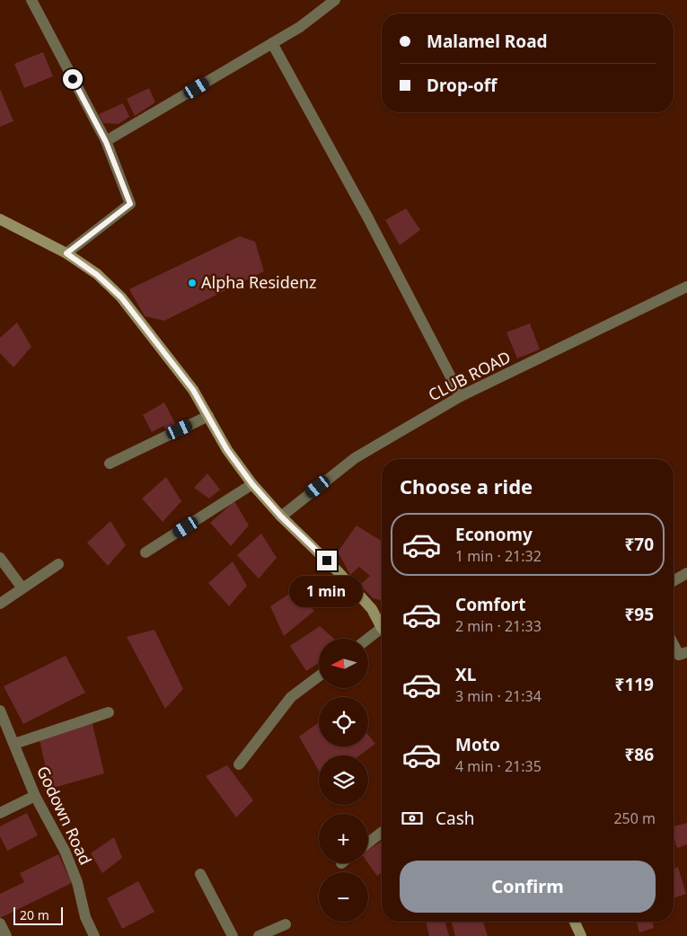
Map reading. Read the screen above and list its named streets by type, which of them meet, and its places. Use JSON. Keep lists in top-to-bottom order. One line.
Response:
{"streets":{"street":["CLUB ROAD","Godown Road"]},"places":["Alpha Residenz"],"scale_bar":"20 m","north":"left","page":{"banner":["Malamel Road","Drop-off"],"heading":"Choose a ride","list":[{"name":"Economy","note":"1 min · 21:32","value":"₹70"},{"name":"Comfort","note":"2 min · 21:33","value":"₹95"},{"name":"XL","note":"3 min · 21:34","value":"₹119"},{"name":"Moto","note":"4 min · 21:35","value":"₹86"}],"bubble":"1 min","map_buttons":["+","−"],"pay":["Cash","250 m"],"buttons":"Confirm","scale":"20 m"}}
